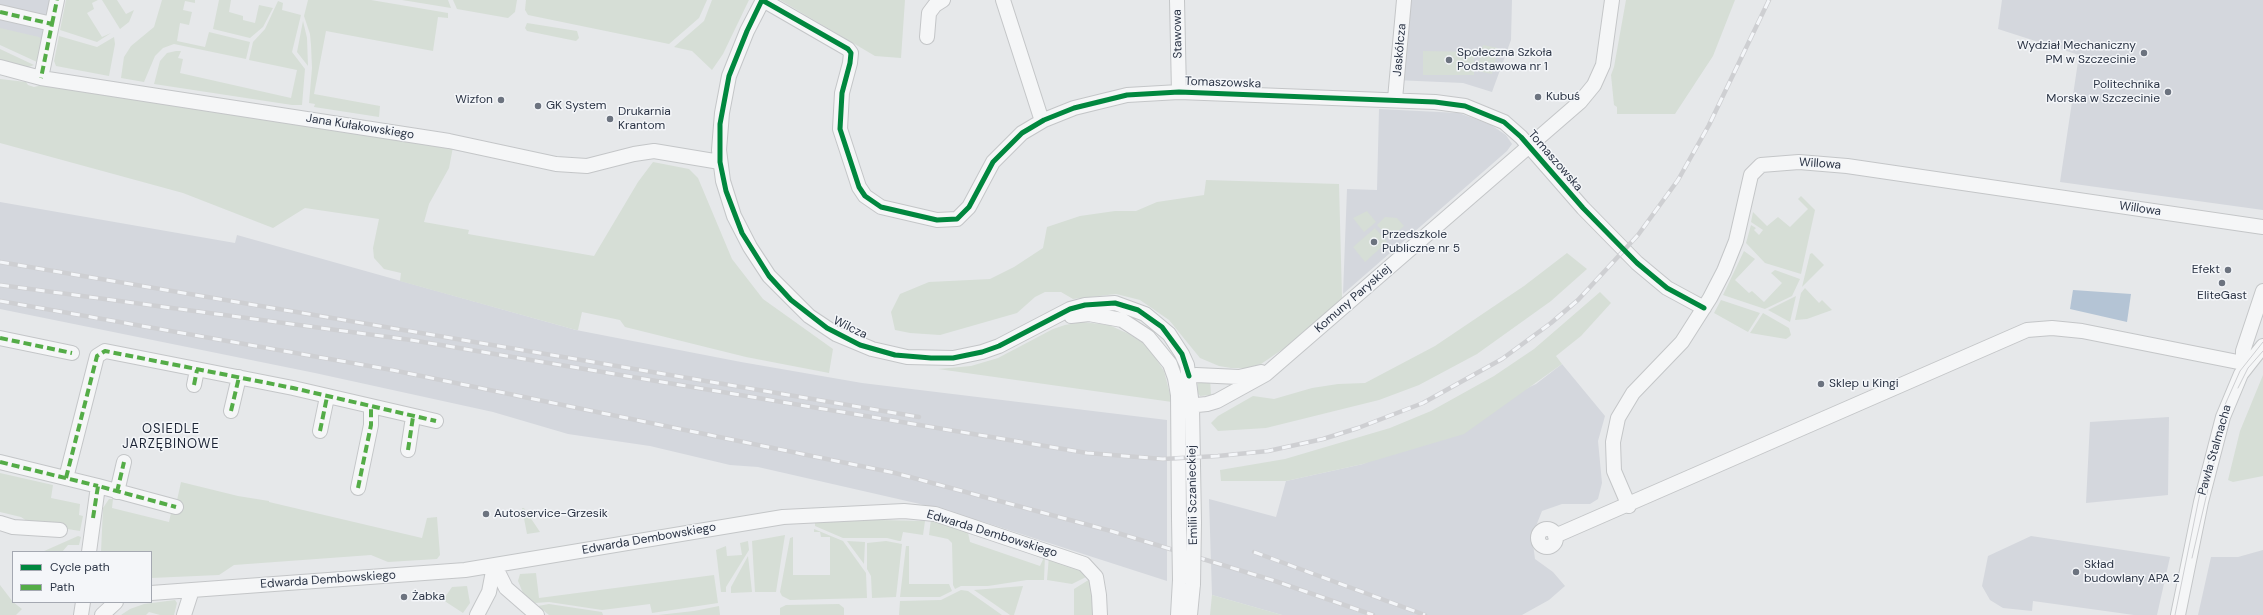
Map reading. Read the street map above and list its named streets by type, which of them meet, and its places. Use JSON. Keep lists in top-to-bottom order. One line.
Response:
{"streets":{"street":["Stawowa","Jaskółcza","Tomaszowska","Jana Kułakowskiego","Willowa","Komuny Paryskiej","Wilcza","Pawła Stalmacha","Emilii Sczanieckiej","Edwarda Dembowskiego"]},"crossings":[["Stawowa","Tomaszowska"],["Jaskółcza","Tomaszowska"],["Tomaszowska","Willowa"],["Tomaszowska","Komuny Paryskiej"],["Tomaszowska","Wilcza"],["Jana Kułakowskiego","Wilcza"],["Komuny Paryskiej","Wilcza"],["Komuny Paryskiej","Emilii Sczanieckiej"],["Wilcza","Emilii Sczanieckiej"]],"districts":["OSIEDLE JARZĘBINOWE"],"places":["Wydział Mechaniczny PM w Szczecinie","Społeczna Szkoła Podstawowa nr 1","Politechnika Morska w Szczecinie","Kubuś","Wizfon","GK System","Drukarnia Krantom","Przedszkole Publiczne nr 5","Efekt","EliteGast","Sklep u Kingi","Autoservice-Grzesik","Skład budowlany APA 2","Żabka"],"legend":["Cycle path","Path"]}
